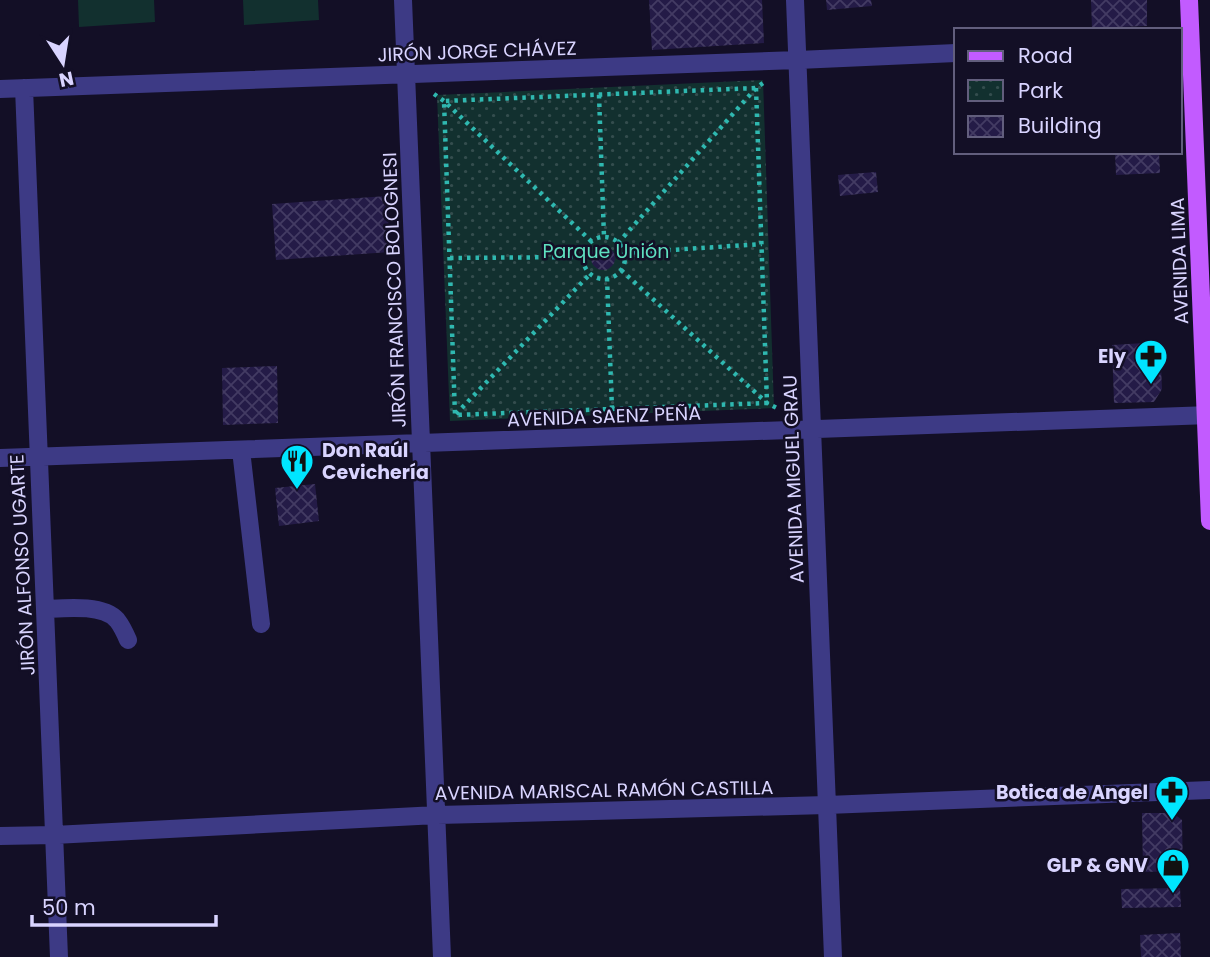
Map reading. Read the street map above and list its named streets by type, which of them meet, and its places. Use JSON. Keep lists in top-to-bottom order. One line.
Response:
{"streets":{"main road":["AVENIDA LIMA"],"street":["JIRÓN JORGE CHÁVEZ","JIRÓN FRANCISCO BOLOGNESI","AVENIDA SAENZ PEÑA","AVENIDA MIGUEL GRAU","JIRÓN ALFONSO UGARTE","AVENIDA MARISCAL RAMÓN CASTILLA"]},"crossings":[["JIRÓN JORGE CHÁVEZ","JIRÓN FRANCISCO BOLOGNESI"],["JIRÓN JORGE CHÁVEZ","AVENIDA MIGUEL GRAU"],["JIRÓN JORGE CHÁVEZ","JIRÓN ALFONSO UGARTE"],["AVENIDA LIMA","AVENIDA SAENZ PEÑA"],["JIRÓN FRANCISCO BOLOGNESI","AVENIDA SAENZ PEÑA"],["JIRÓN FRANCISCO BOLOGNESI","AVENIDA MARISCAL RAMÓN CASTILLA"],["AVENIDA SAENZ PEÑA","AVENIDA MIGUEL GRAU"],["AVENIDA SAENZ PEÑA","JIRÓN ALFONSO UGARTE"],["AVENIDA MIGUEL GRAU","AVENIDA MARISCAL RAMÓN CASTILLA"],["JIRÓN ALFONSO UGARTE","AVENIDA MARISCAL RAMÓN CASTILLA"]],"parks":["Parque Unión"],"places":{"pharmacy":["Ely","Botica de Angel"],"restaurant":["Don Raúl Cevichería"],"shop":["GLP & GNV"]},"legend":["Road","Park","Building"],"scale_bar":"50 m","north":"bottom"}
